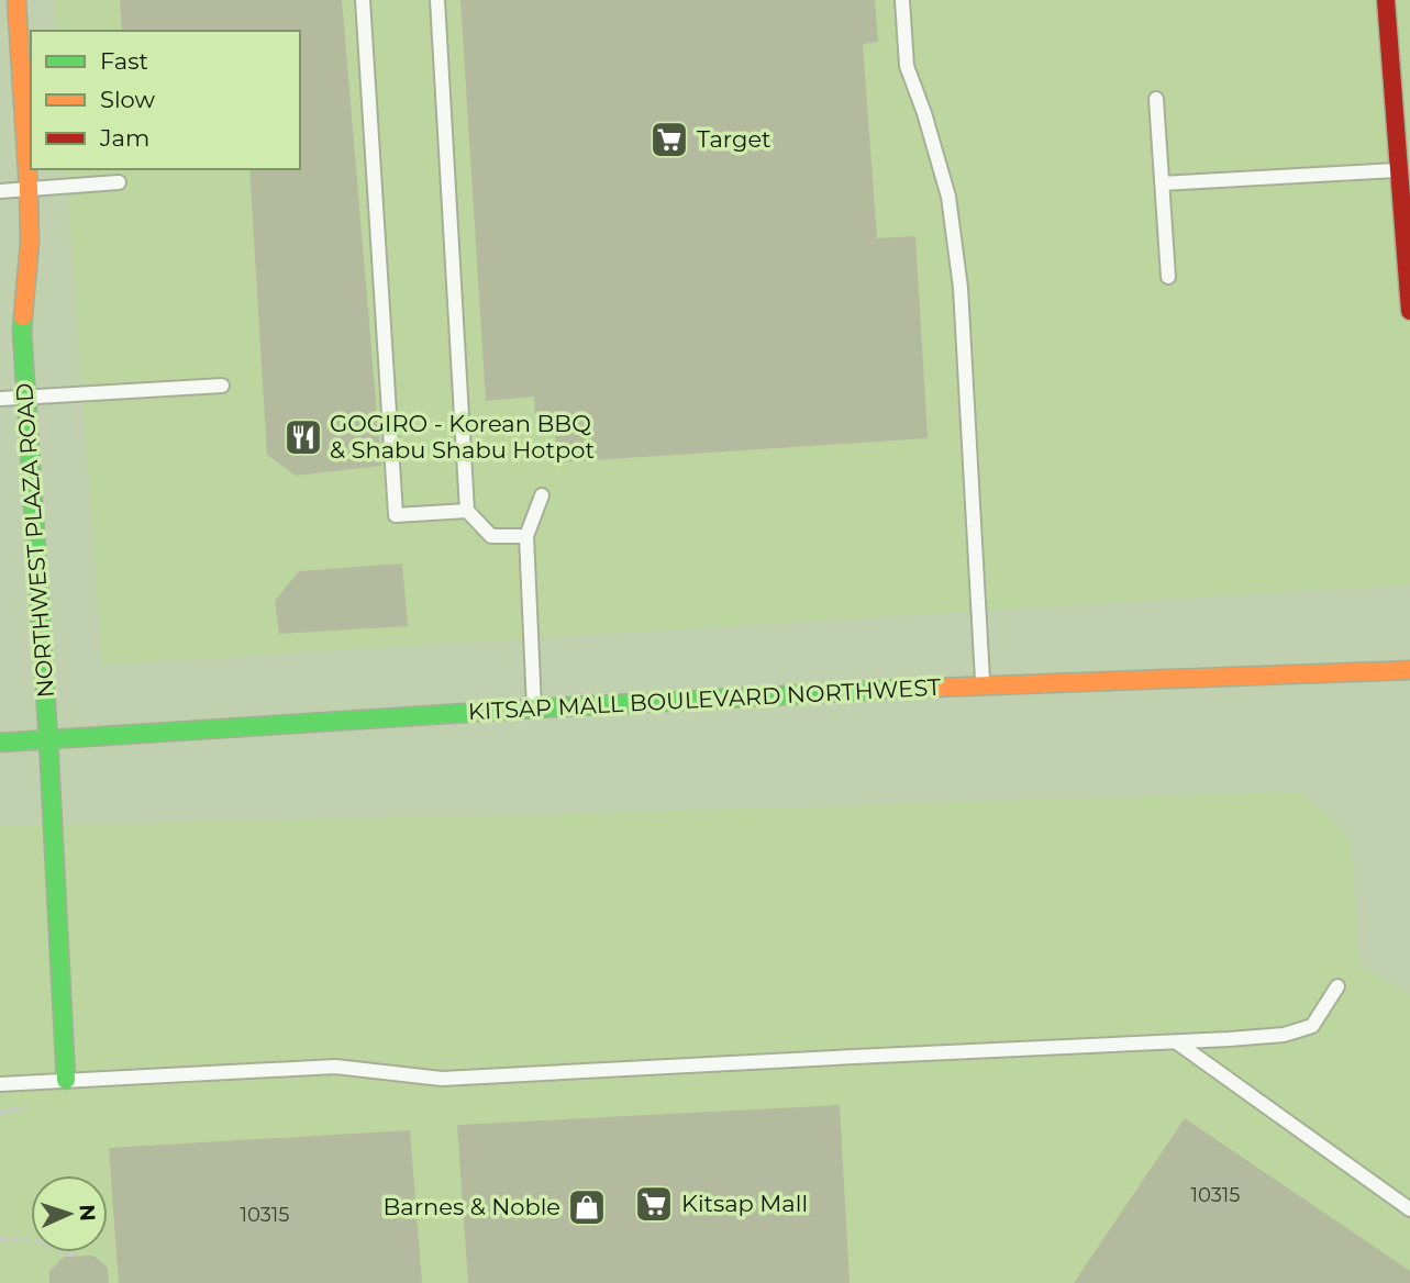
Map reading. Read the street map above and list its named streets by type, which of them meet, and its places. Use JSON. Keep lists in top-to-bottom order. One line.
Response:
{"streets":{"main road":["NORTHWEST PLAZA ROAD","KITSAP MALL BOULEVARD NORTHWEST"]},"crossings":[["NORTHWEST PLAZA ROAD","KITSAP MALL BOULEVARD NORTHWEST"]],"places":{"supermarket":["Target","Kitsap Mall"],"restaurant":["GOGIRO - Korean BBQ & Shabu Shabu Hotpot"],"shop":["Barnes & Noble"]},"house_numbers":["10315","10315"],"legend":["Fast","Slow","Jam"],"north":"right"}
